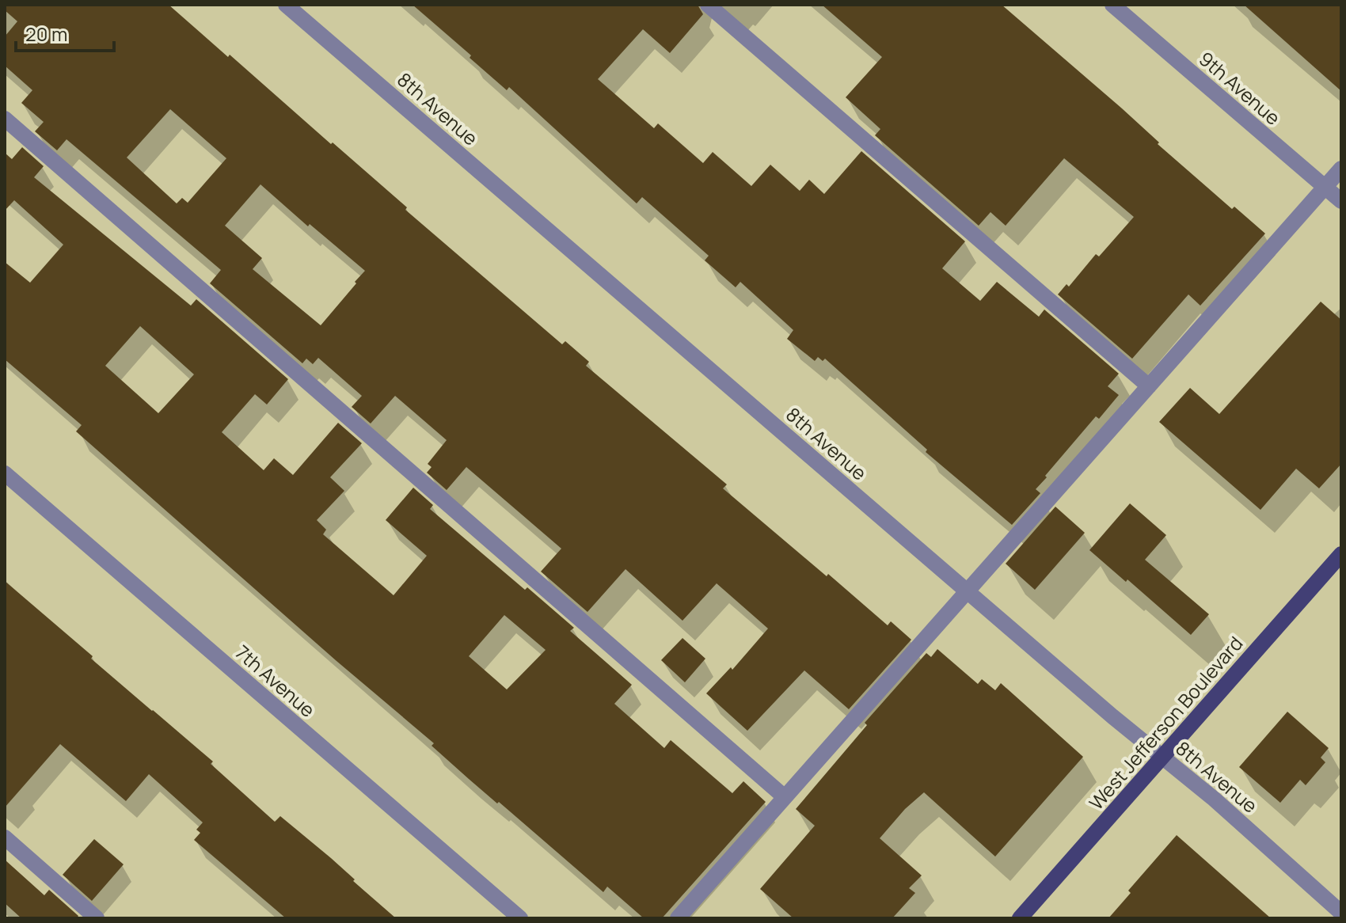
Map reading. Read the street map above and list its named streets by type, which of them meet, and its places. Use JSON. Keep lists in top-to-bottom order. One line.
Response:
{"streets":{"main road":["West Jefferson Boulevard"],"street":["9th Avenue","8th Avenue","7th Avenue"]},"crossings":[["8th Avenue","West Jefferson Boulevard"]],"scale_bar":"20 m"}
